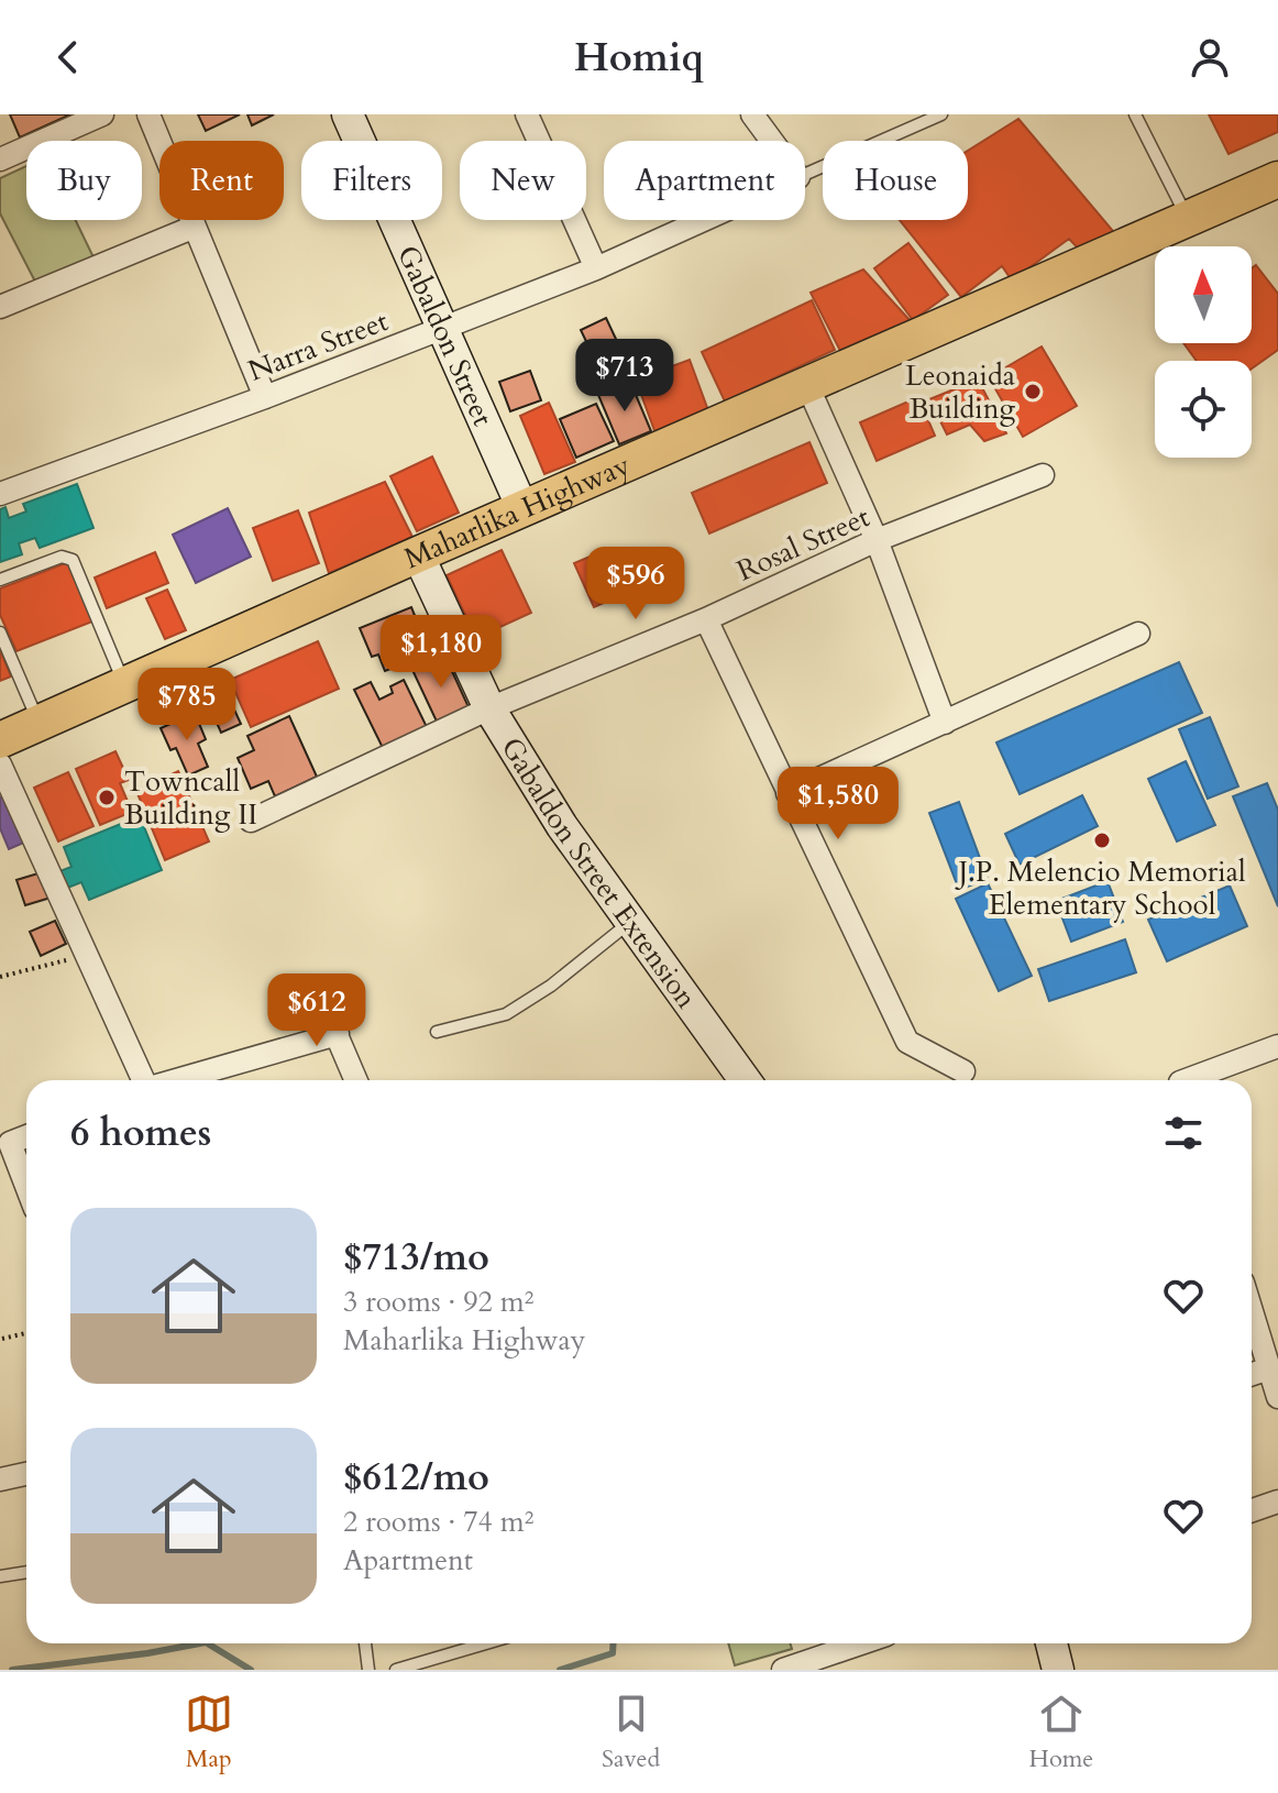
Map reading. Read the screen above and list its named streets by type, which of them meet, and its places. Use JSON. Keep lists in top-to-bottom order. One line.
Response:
{"streets":{"main road":["Maharlika Highway"],"street":["Gabaldon Street","Narra Street","Rosal Street","Gabaldon Street Extension"]},"crossings":[["Gabaldon Street","Narra Street"],["Gabaldon Street","Maharlika Highway"],["Maharlika Highway","Gabaldon Street Extension"],["Rosal Street","Gabaldon Street Extension"]],"places":["Leonaida Building","Towncall Building II","J.P. Melencio Memorial Elementary School"],"north":"top","page":{"header":"Homiq","chip":["Buy","Rent","Filters","New","Apartment","House"],"price":["$713","$596","$1,180","$785","$1,580","$612"],"heading":"6 homes","list":[{"name":"$713/mo","note":"3 rooms · 92 m² · Maharlika Highway"},{"name":"$612/mo","note":"2 rooms · 74 m² · Apartment"}],"tabs":["Map","Saved","Home"]}}
